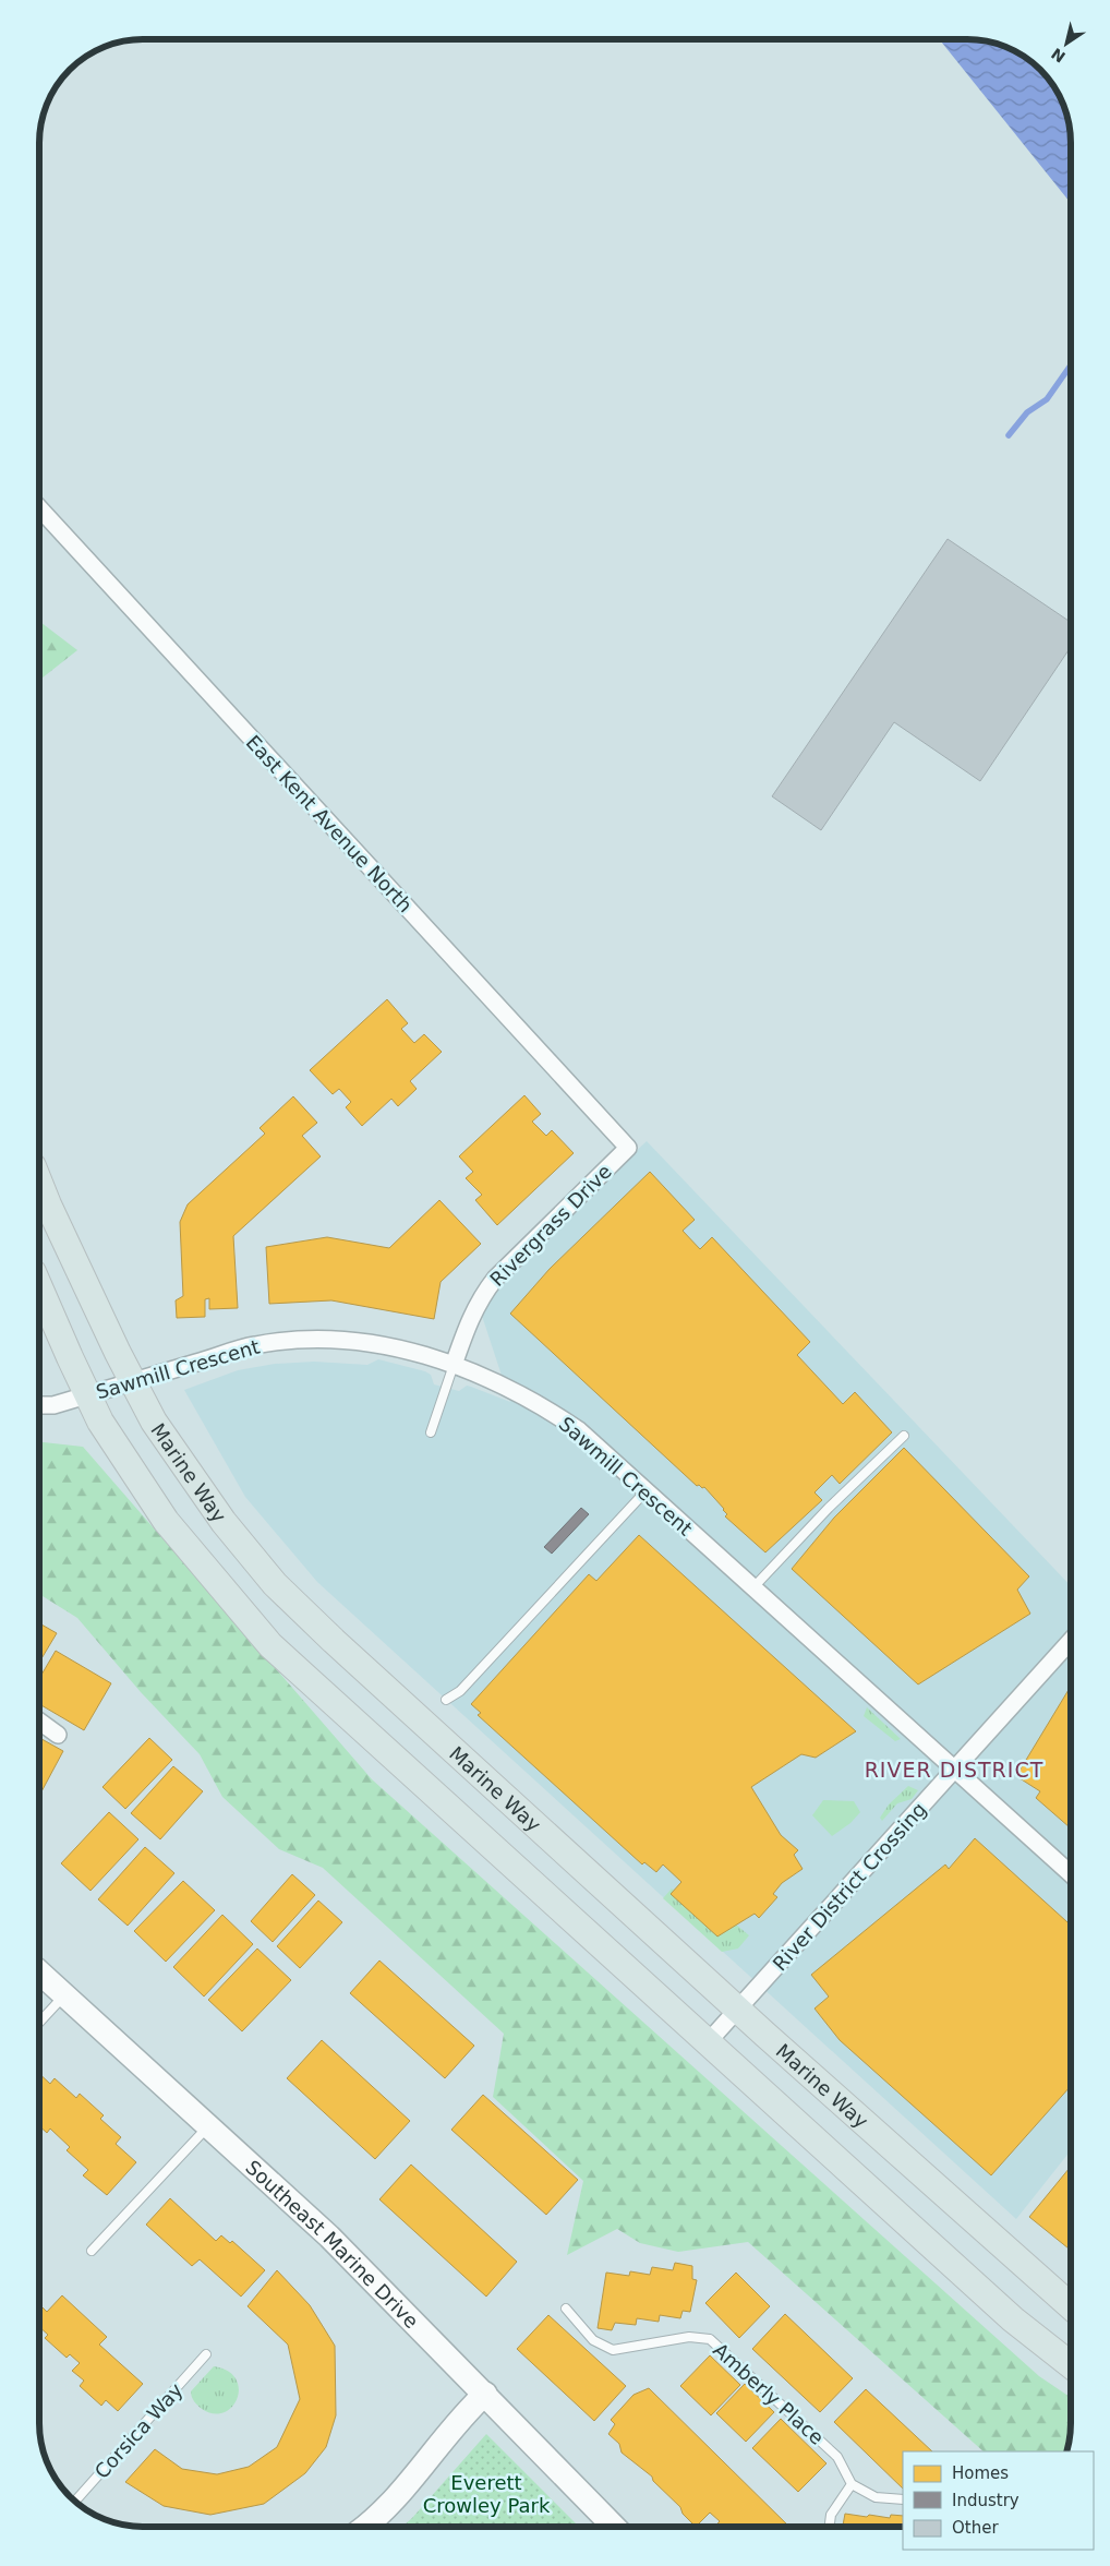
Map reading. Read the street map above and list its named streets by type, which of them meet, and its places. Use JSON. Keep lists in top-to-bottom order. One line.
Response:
{"streets":{"main road":["Marine Way"],"street":["East Kent Avenue North","Rivergrass Drive","Sawmill Crescent","River District Crossing","Southeast Marine Drive"],"lane":["Amberly Place","Corsica Way"]},"crossings":[["East Kent Avenue North","Rivergrass Drive"],["Rivergrass Drive","Sawmill Crescent"],["Sawmill Crescent","Marine Way"],["Sawmill Crescent","River District Crossing"],["Marine Way","River District Crossing"]],"districts":["RIVER DISTRICT"],"parks":["Everett Crowley Park"],"legend":["Homes","Industry","Other"],"north":"bottom left"}
